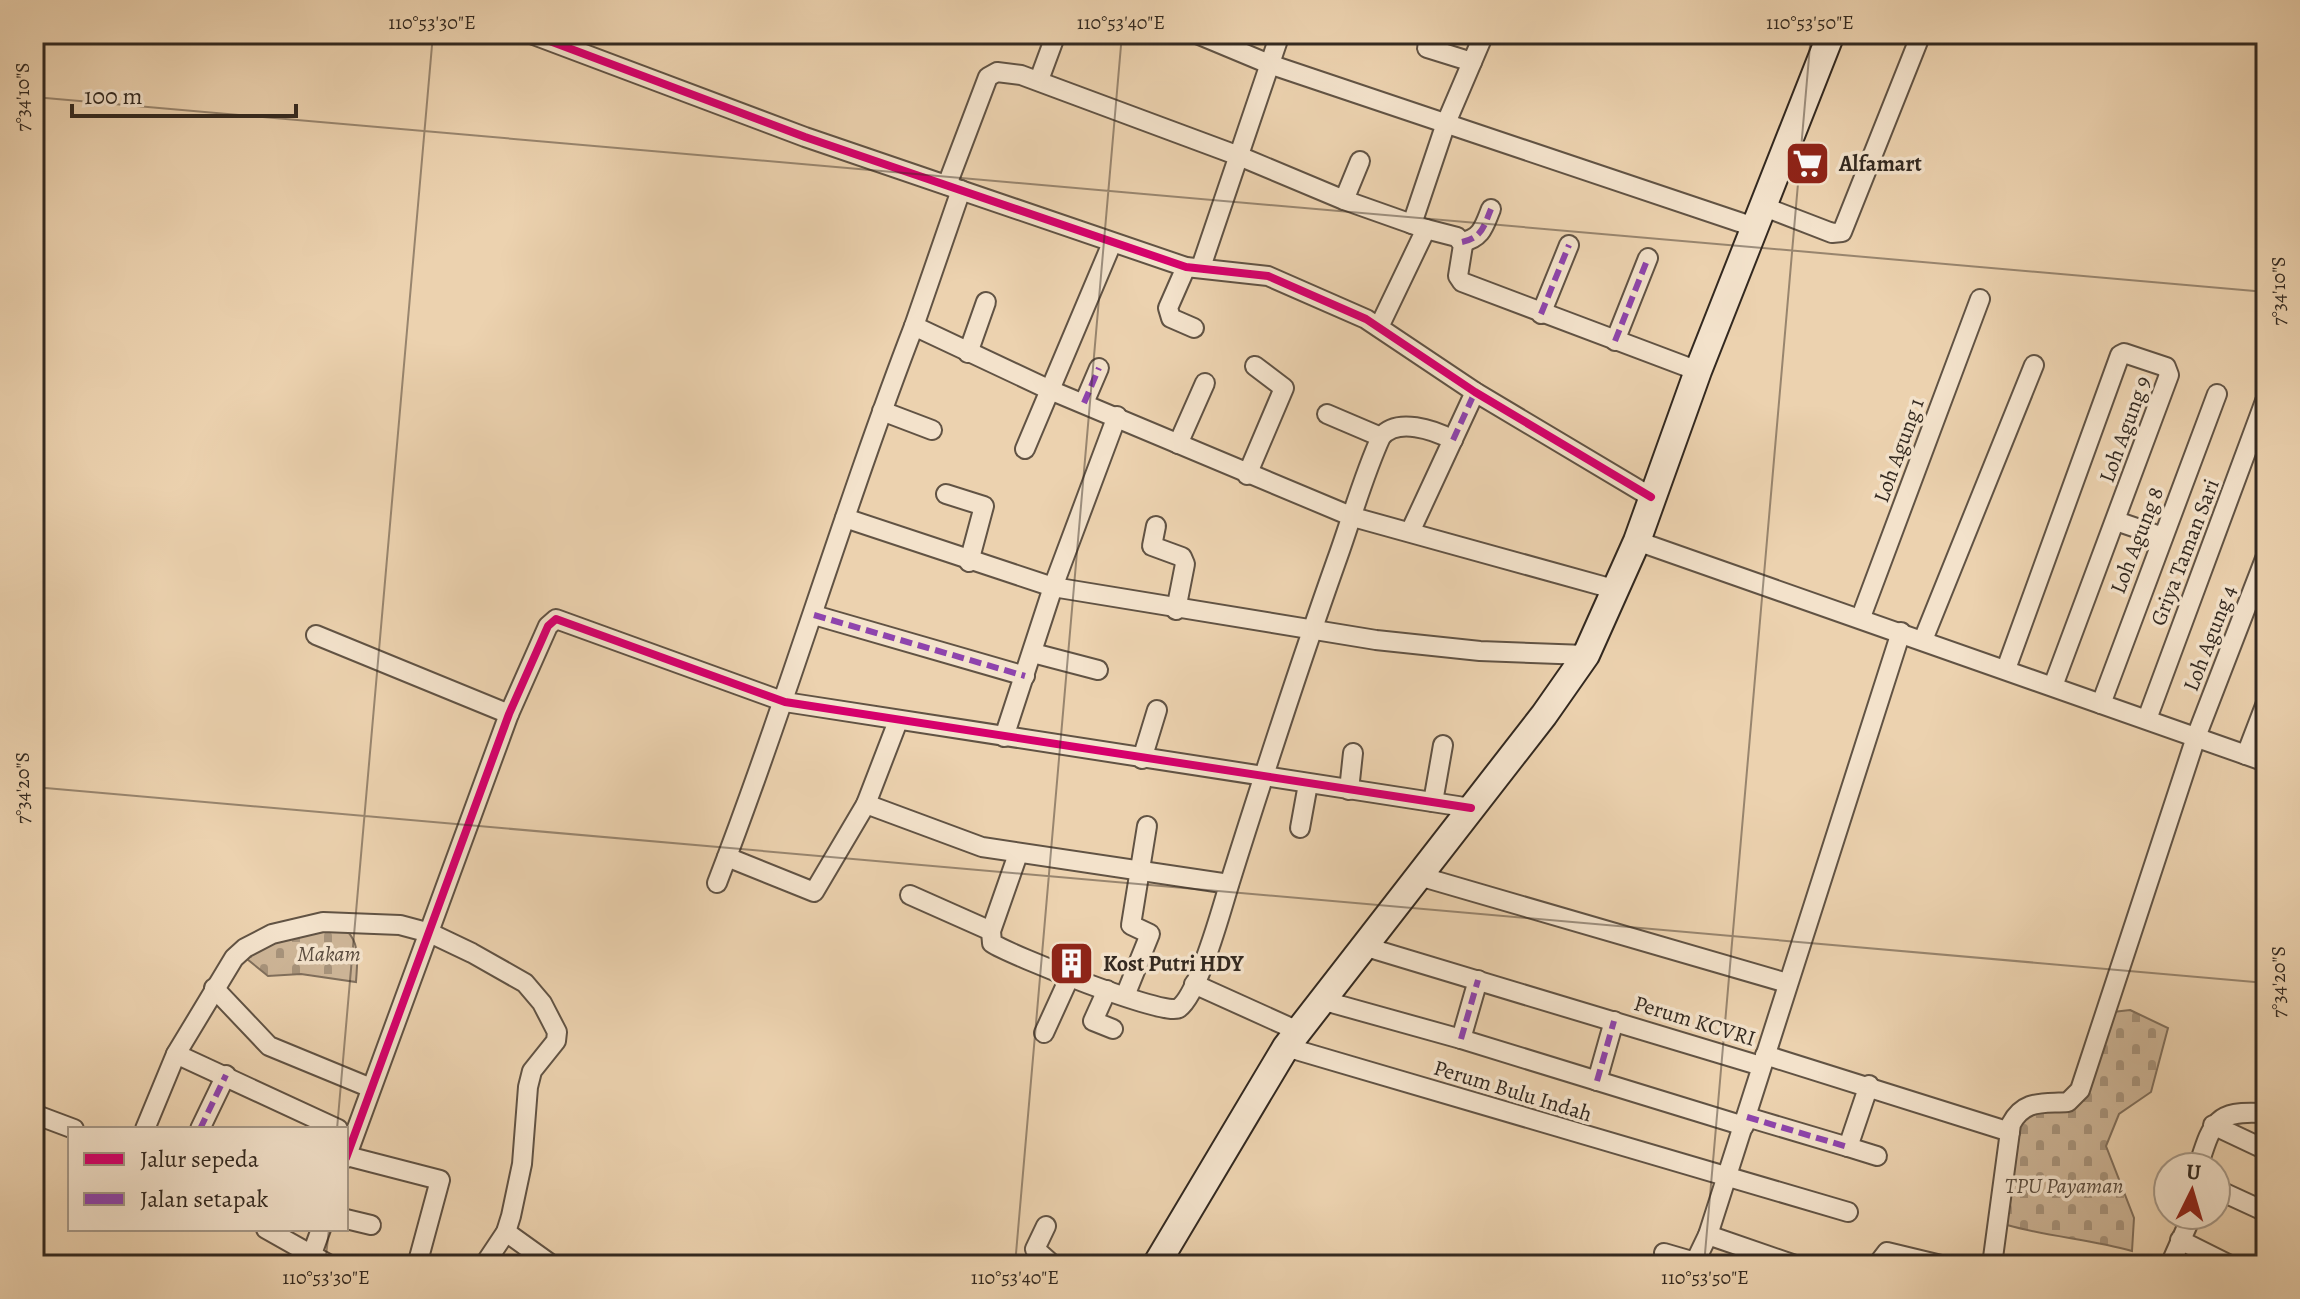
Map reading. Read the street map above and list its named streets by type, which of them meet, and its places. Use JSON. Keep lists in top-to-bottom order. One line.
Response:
{"streets":{"street":["Loh Agung 9","Loh Agung 1","Loh Agung 8","Griya Taman Sari","Loh Agung 4","Perum KCVRI","Perum Bulu Indah"]},"crossings":[["Loh Agung 4","Perum KCVRI"]],"parks":["Makam","TPU Payaman"],"places":{"supermarket":["Alfamart"],"building":["Kost Putri HDY"]},"legend":["Jalur sepeda","Jalan setapak"],"scale_bar":"100 m","north":"top","coordinates":["110°53'30\"E","110°53'40\"E","110°53'50\"E","7°34'10\"S","7°34'20\"S"]}
